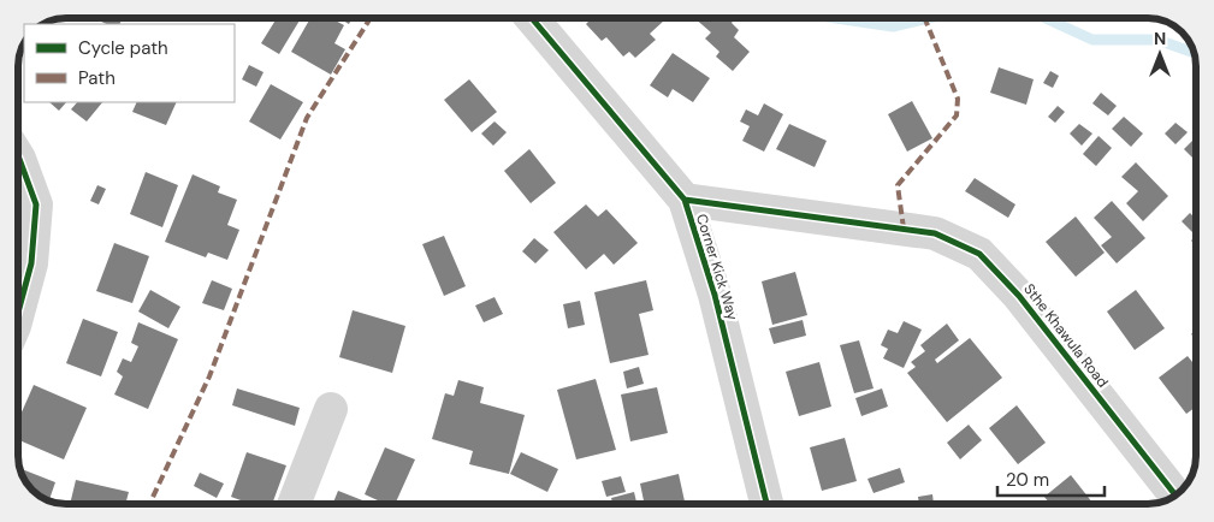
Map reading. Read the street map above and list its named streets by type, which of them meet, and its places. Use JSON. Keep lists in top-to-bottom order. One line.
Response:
{"streets":{"street":["Corner Kick Way","Sthe Khawula Road"]},"crossings":[["Corner Kick Way","Sthe Khawula Road"]],"legend":["Cycle path","Path"],"scale_bar":"20 m","north":"top"}
